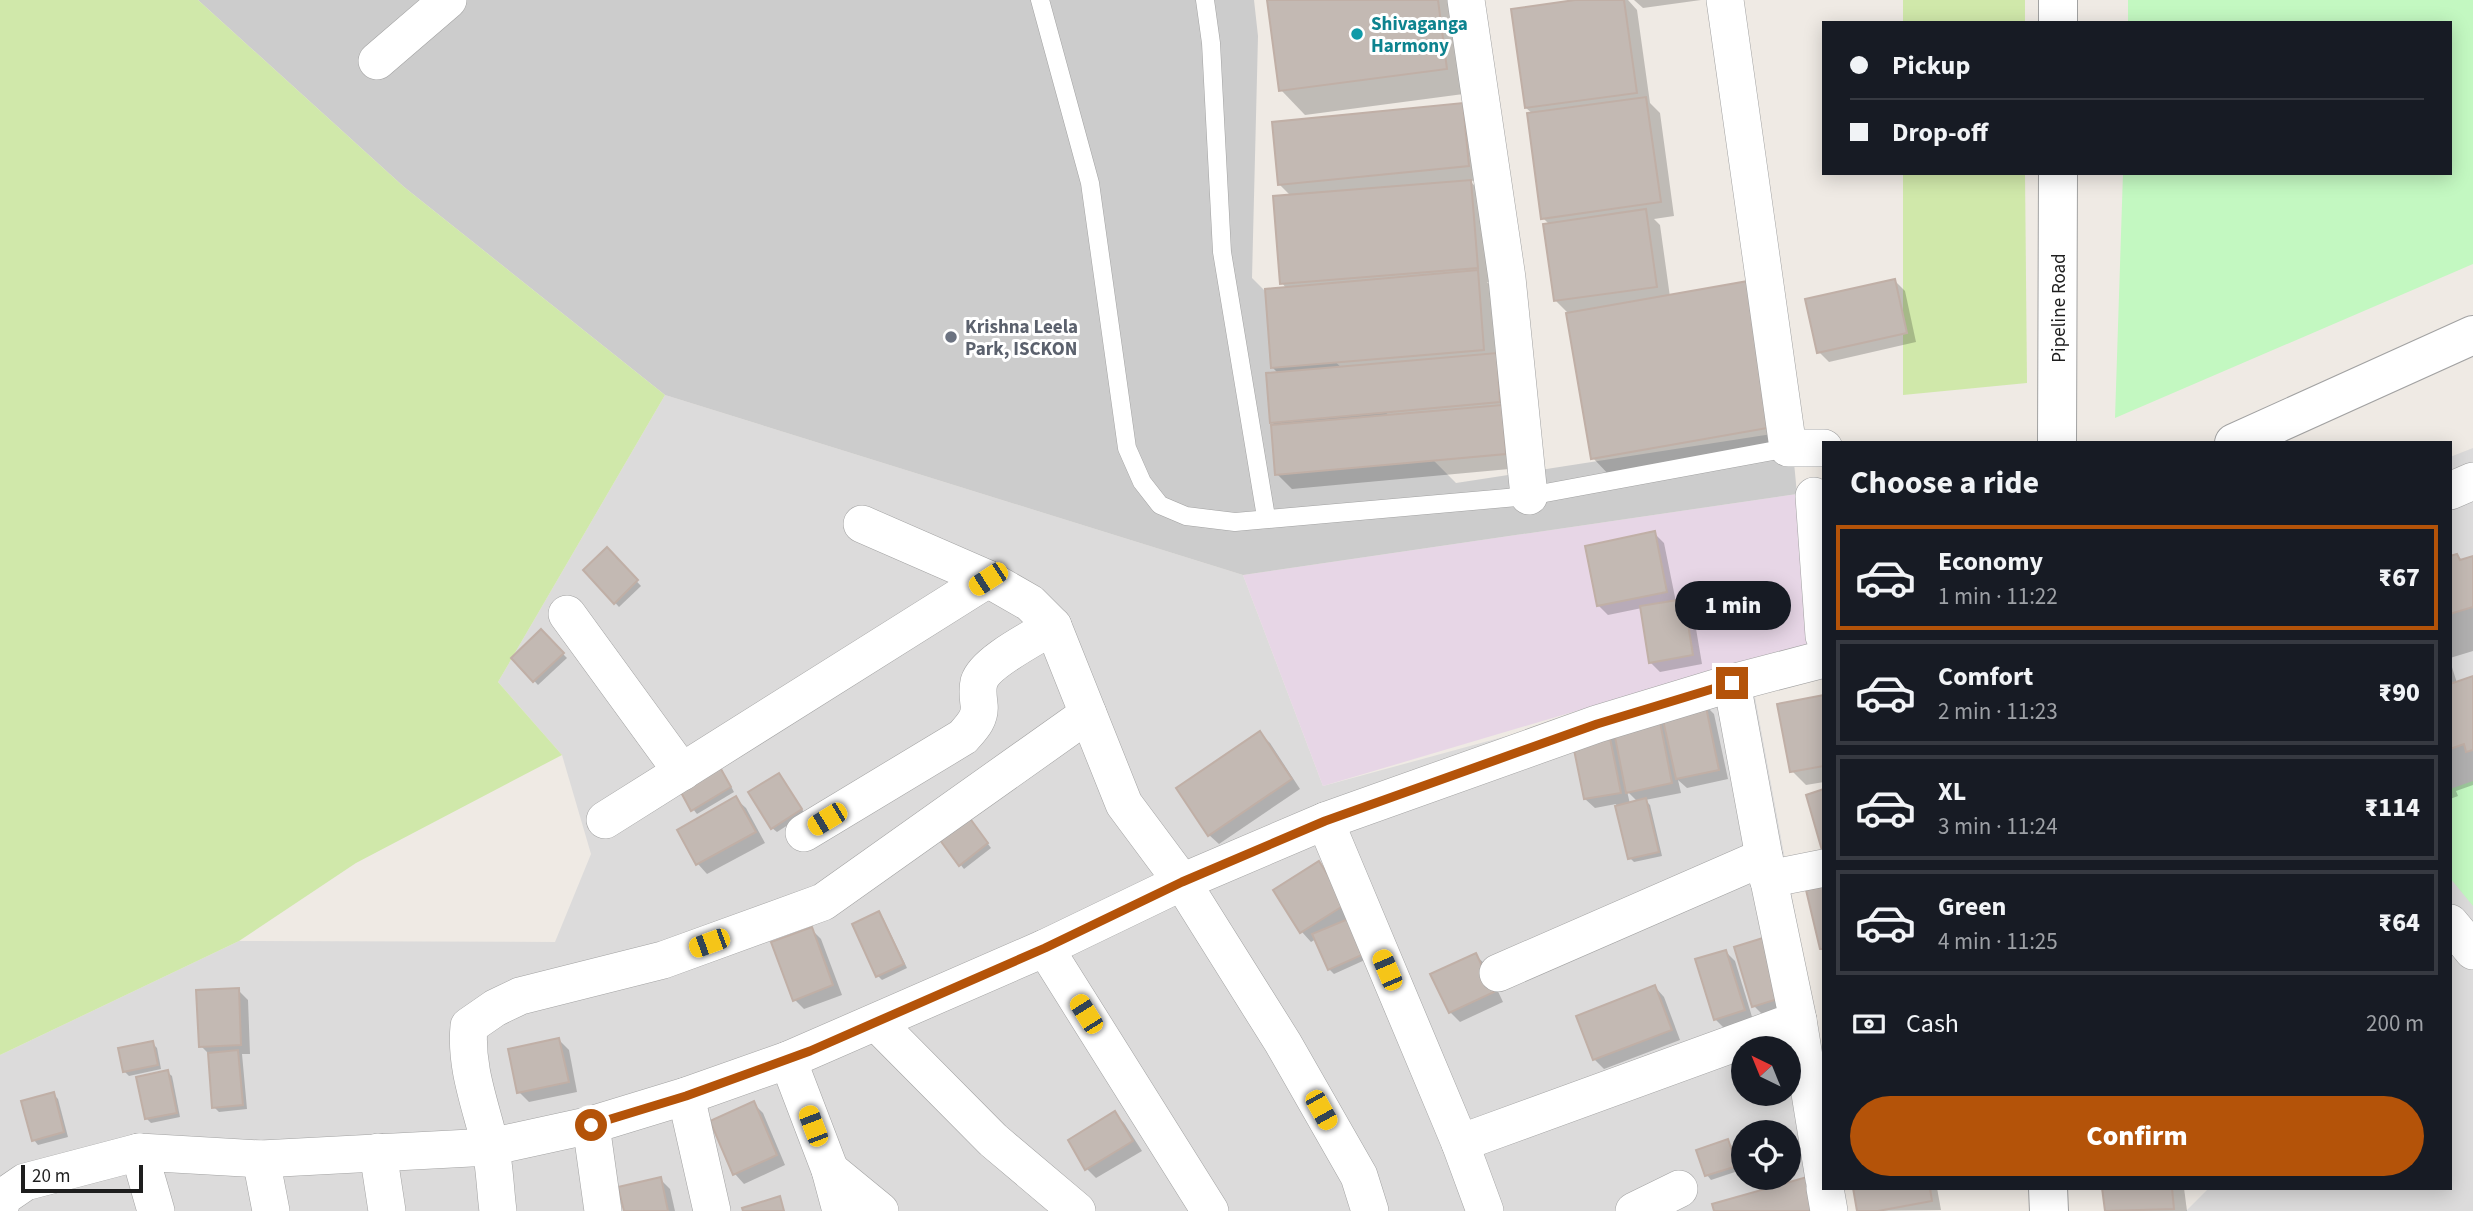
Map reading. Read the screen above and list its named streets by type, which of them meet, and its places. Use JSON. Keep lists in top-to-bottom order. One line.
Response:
{"streets":{"street":["Pipeline Road"]},"places":["Shivaganga Harmony","Krishna Leela Park, ISCKON"],"scale_bar":"20 m","north":"top left","page":{"banner":["Pickup","Drop-off"],"heading":"Choose a ride","list":[{"name":"Economy","note":"1 min · 11:22","value":"₹67"},{"name":"Comfort","note":"2 min · 11:23","value":"₹90"},{"name":"XL","note":"3 min · 11:24","value":"₹114"},{"name":"Green","note":"4 min · 11:25","value":"₹64"}],"bubble":"1 min","pay":["Cash","200 m"],"buttons":"Confirm","scale":"20 m"}}
